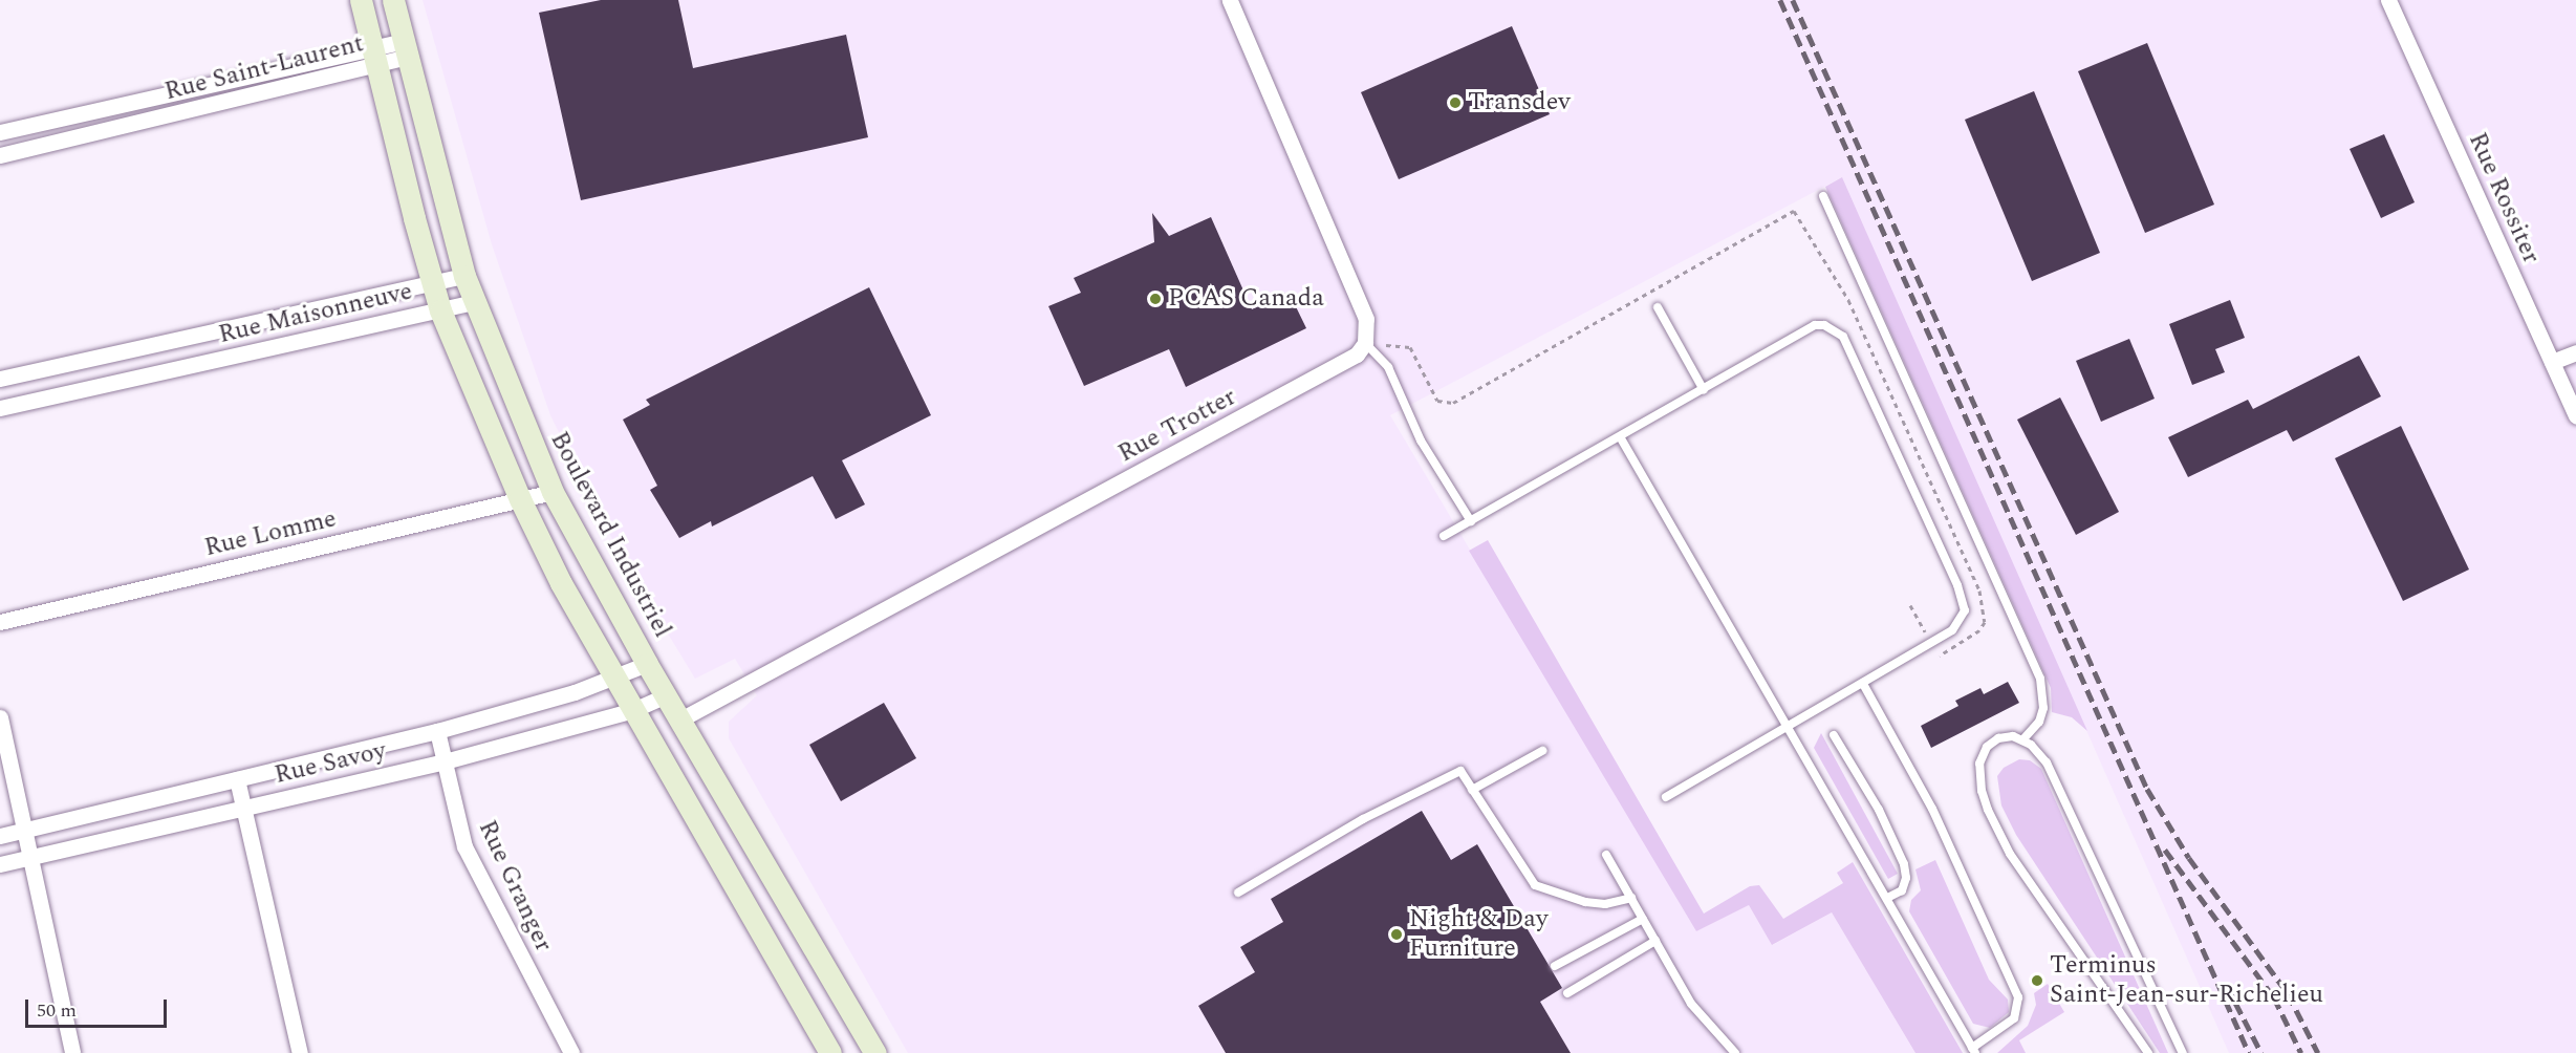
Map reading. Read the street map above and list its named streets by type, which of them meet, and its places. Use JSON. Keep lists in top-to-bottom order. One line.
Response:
{"streets":{"street":["Rue Saint-Laurent","Rue Rossiter","Rue Maisonneuve","Rue Trotter","Rue Lomme","Boulevard Industriel","Rue Savoy","Rue Granger"]},"crossings":[["Rue Saint-Laurent","Boulevard Industriel"],["Rue Maisonneuve","Boulevard Industriel"],["Rue Trotter","Boulevard Industriel"],["Rue Lomme","Boulevard Industriel"],["Boulevard Industriel","Rue Savoy"],["Rue Savoy","Rue Granger"]],"places":["Transdev","PCAS Canada","Night & Day Furniture","Terminus Saint-Jean-sur-Richelieu"],"scale_bar":"50 m"}
